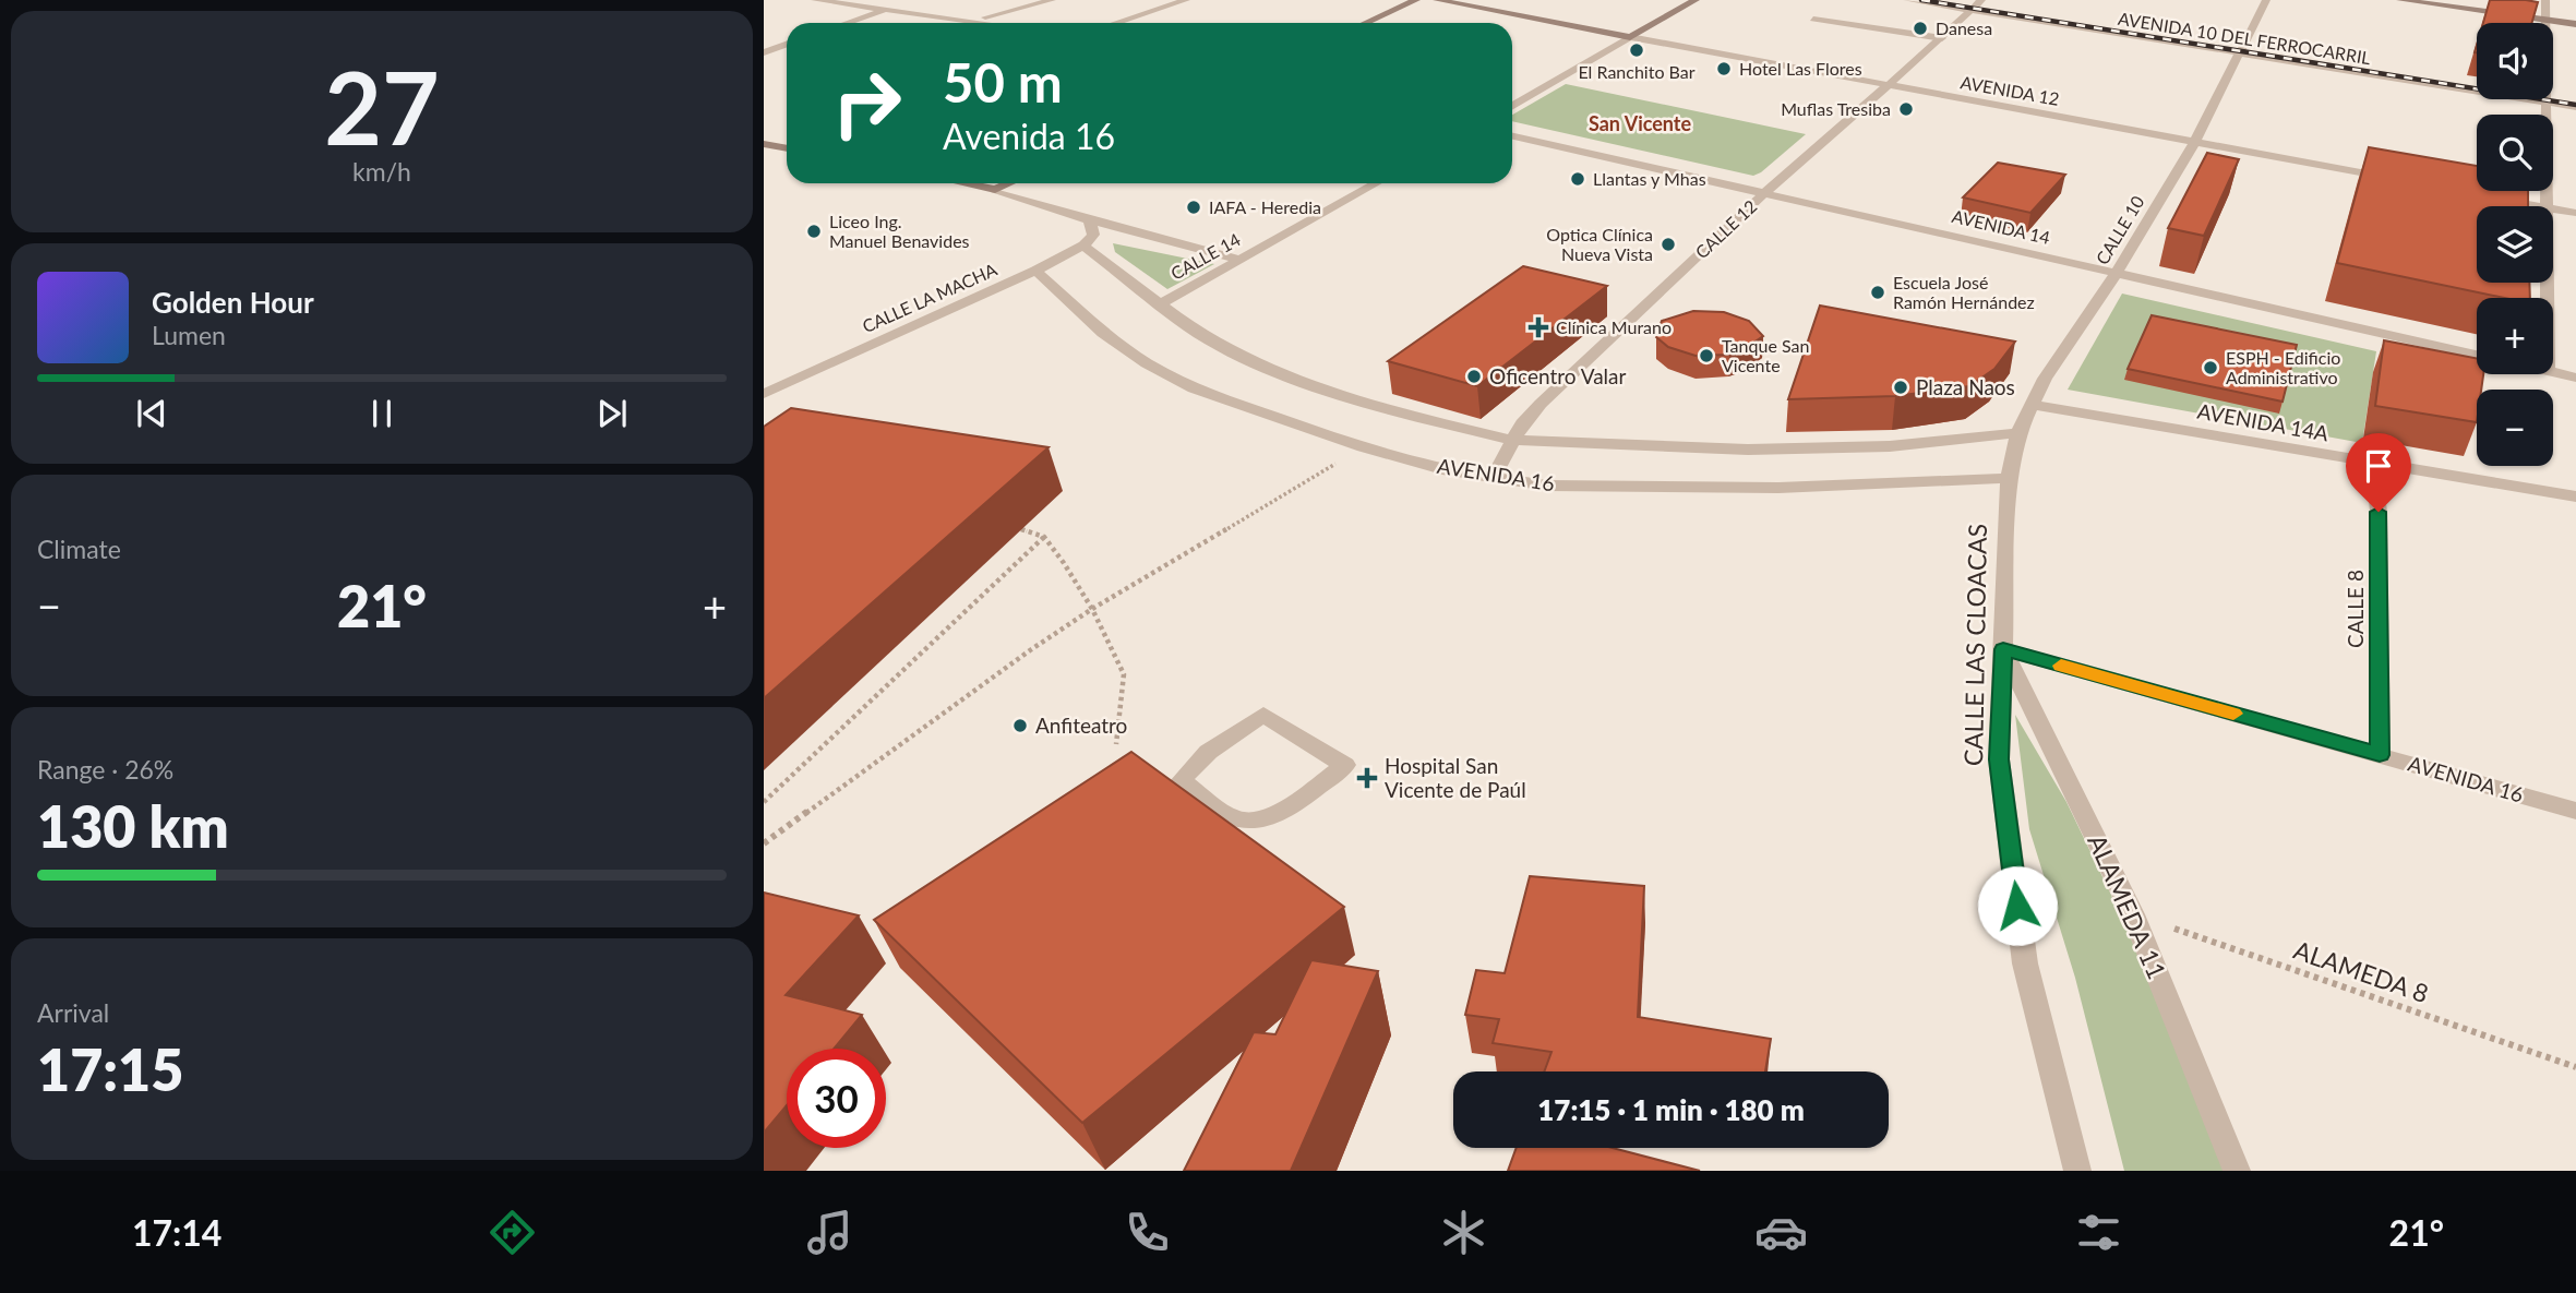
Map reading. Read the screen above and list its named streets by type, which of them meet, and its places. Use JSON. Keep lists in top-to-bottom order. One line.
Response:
{"streets":{"main road":["AVENIDA 12"],"street":["AVENIDA 10 DEL FERROCARRIL","AVENIDA 14","CALLE 12","CALLE 10","CALLE 14","CALLE LA MACHA","AVENIDA 14A","AVENIDA 16","CALLE 8","CALLE LAS CLOACAS","ALAMEDA 11"],"path":["ALAMEDA 8"]},"crossings":[["AVENIDA 10 DEL FERROCARRIL","CALLE 12"],["AVENIDA 10 DEL FERROCARRIL","CALLE 10"],["AVENIDA 12","CALLE 12"],["AVENIDA 12","CALLE 10"],["AVENIDA 14","CALLE 12"],["AVENIDA 14","CALLE 10"],["CALLE 12","AVENIDA 16"],["CALLE 10","AVENIDA 14A"],["CALLE 10","AVENIDA 16"],["CALLE 10","CALLE LAS CLOACAS"],["CALLE 14","AVENIDA 16"],["CALLE LA MACHA","AVENIDA 16"],["AVENIDA 14A","CALLE 8"],["AVENIDA 16","CALLE 8"],["AVENIDA 16","CALLE LAS CLOACAS"],["AVENIDA 16","ALAMEDA 11"],["CALLE LAS CLOACAS","ALAMEDA 11"],["ALAMEDA 11","ALAMEDA 8"]],"districts":["San Vicente"],"places":{"other":["Danesa","El Ranchito Bar","Hotel Las Flores","Muflas Tresiba","Llantas y Mhas","IAFA - Heredia","Liceo Ing. Manuel Benavides","Optica Clínica Nueva Vista","Escuela José Ramón Hernández","Tanque San Vicente","ESPH - Edificio Administrativo","Oficentro Valar","Plaza Naos","Anfiteatro"],"health":["Clínica Murano","Hospital San Vicente de Paúl"]},"page":{"tile":[["27","km/h"],"Climate",["Range · 26%","130 km"],["Arrival","17:15"]],"map_buttons":["+","−"],"turn":["50 m","Avenida 16"],"song":["Golden Hour","Lumen"],"heat":["−","21°","+"],"limit":"30","trip":"17:15 · 1 min · 180 m","tabs":["17:14","21°"]}}
